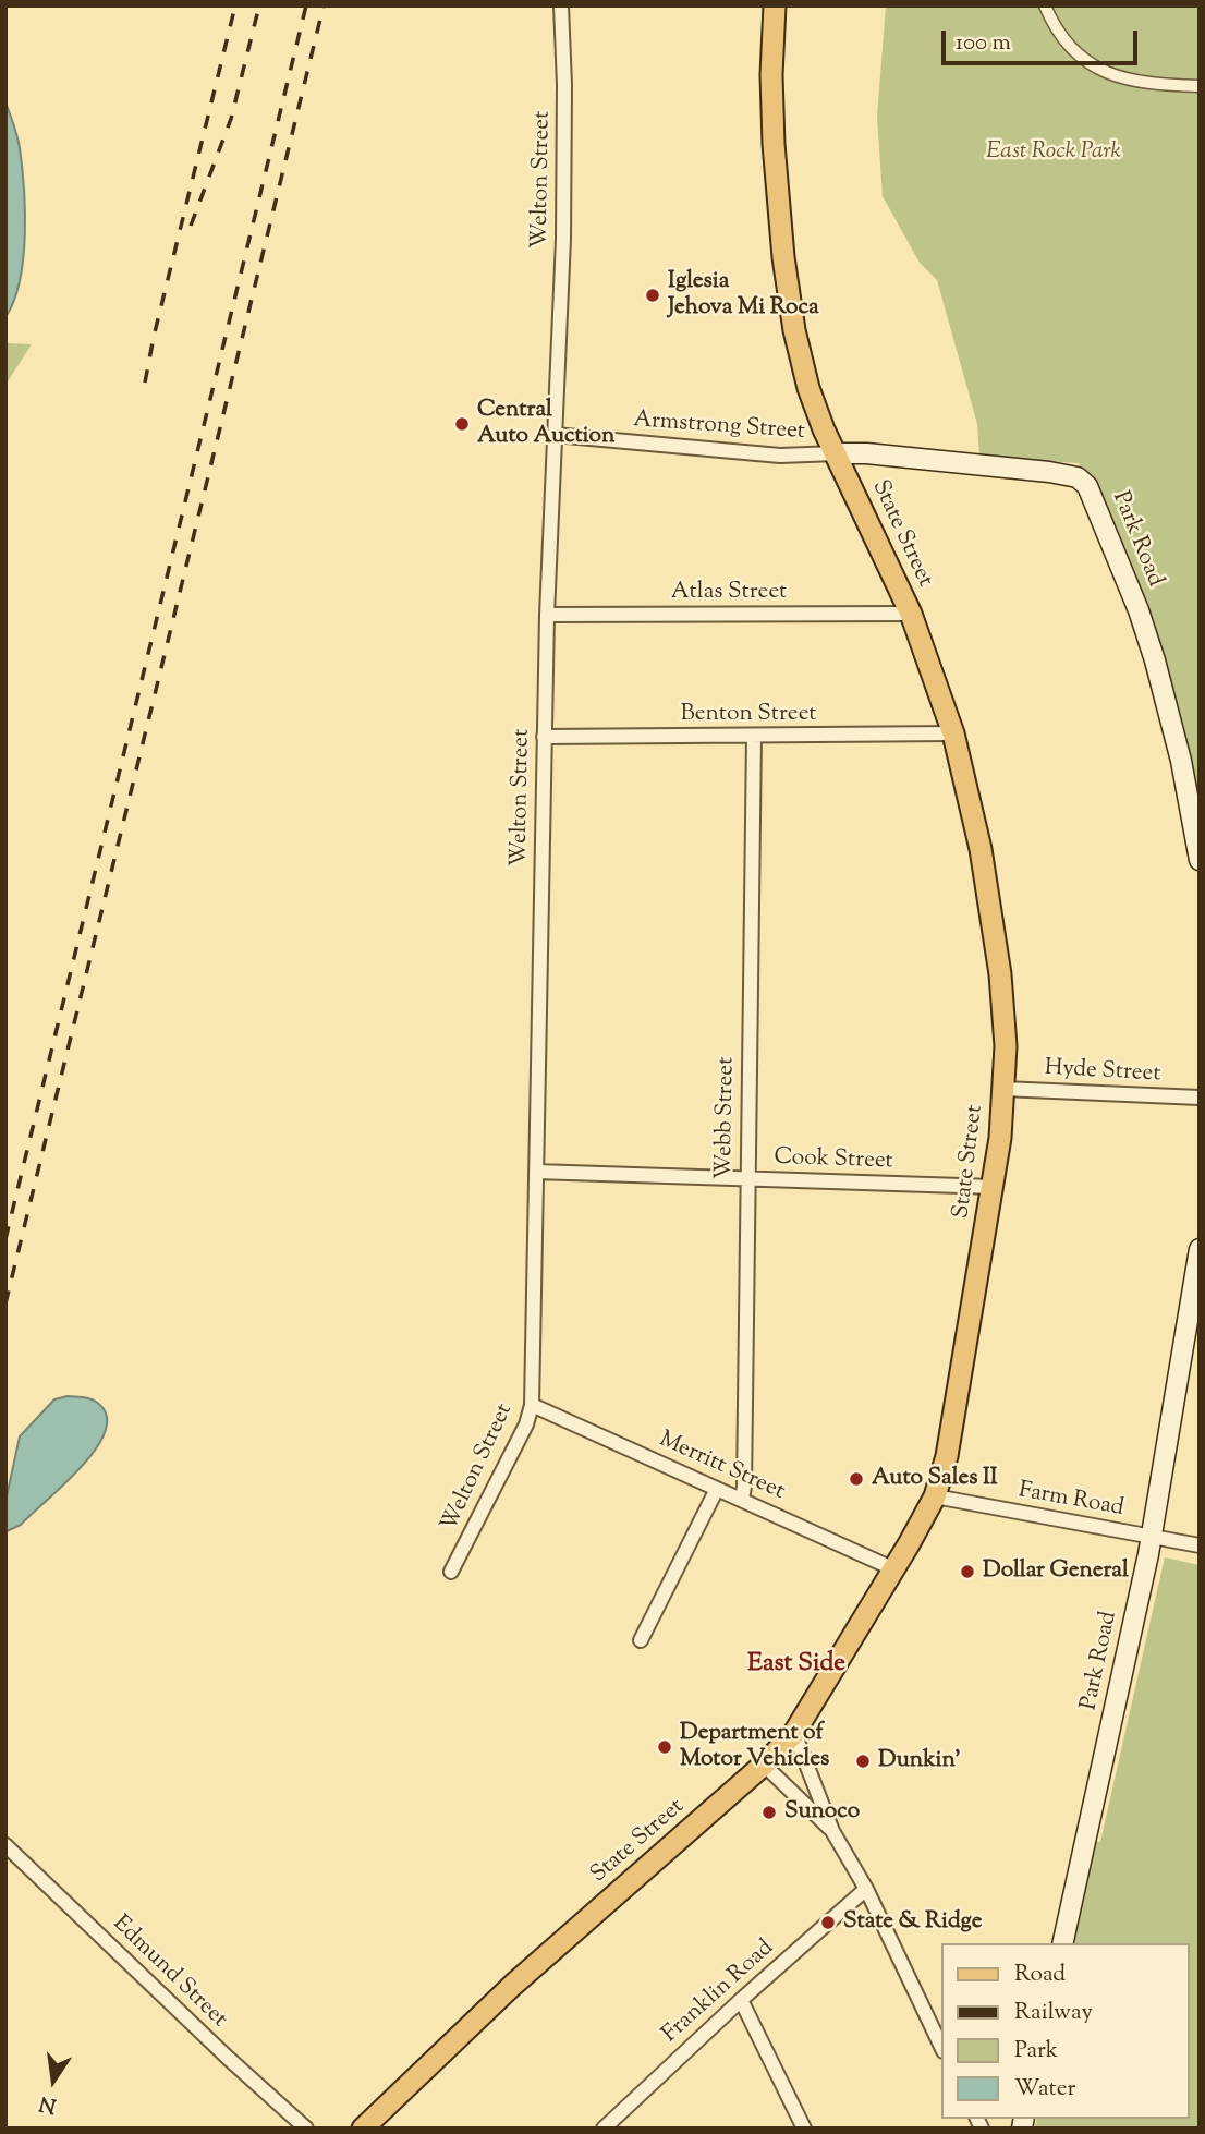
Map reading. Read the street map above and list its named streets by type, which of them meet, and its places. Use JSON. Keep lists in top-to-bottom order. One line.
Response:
{"streets":{"main road":["State Street","Park Road"],"street":["Welton Street","Armstrong Street","Atlas Street","Benton Street","Hyde Street","Webb Street","Cook Street","Merritt Street","Farm Road","Edmund Street","Franklin Road"]},"crossings":[["Welton Street","Armstrong Street"],["Welton Street","Atlas Street"],["Welton Street","Benton Street"],["Welton Street","Cook Street"],["Welton Street","Merritt Street"],["Armstrong Street","State Street"],["Armstrong Street","Park Road"],["State Street","Park Road"],["State Street","Atlas Street"],["State Street","Benton Street"],["State Street","Hyde Street"],["State Street","Cook Street"],["State Street","Merritt Street"],["State Street","Farm Road"],["Park Road","Farm Road"],["Benton Street","Webb Street"],["Webb Street","Cook Street"],["Webb Street","Merritt Street"]],"districts":["East Side"],"parks":["East Rock Park"],"places":["Iglesia Jehova Mi Roca","Central Auto Auction","Auto Sales II","Dollar General","Department of Motor Vehicles","Dunkin'","Sunoco","State & Ridge"],"legend":["Road","Railway","Park","Water"],"scale_bar":"100 m","north":"bottom"}
